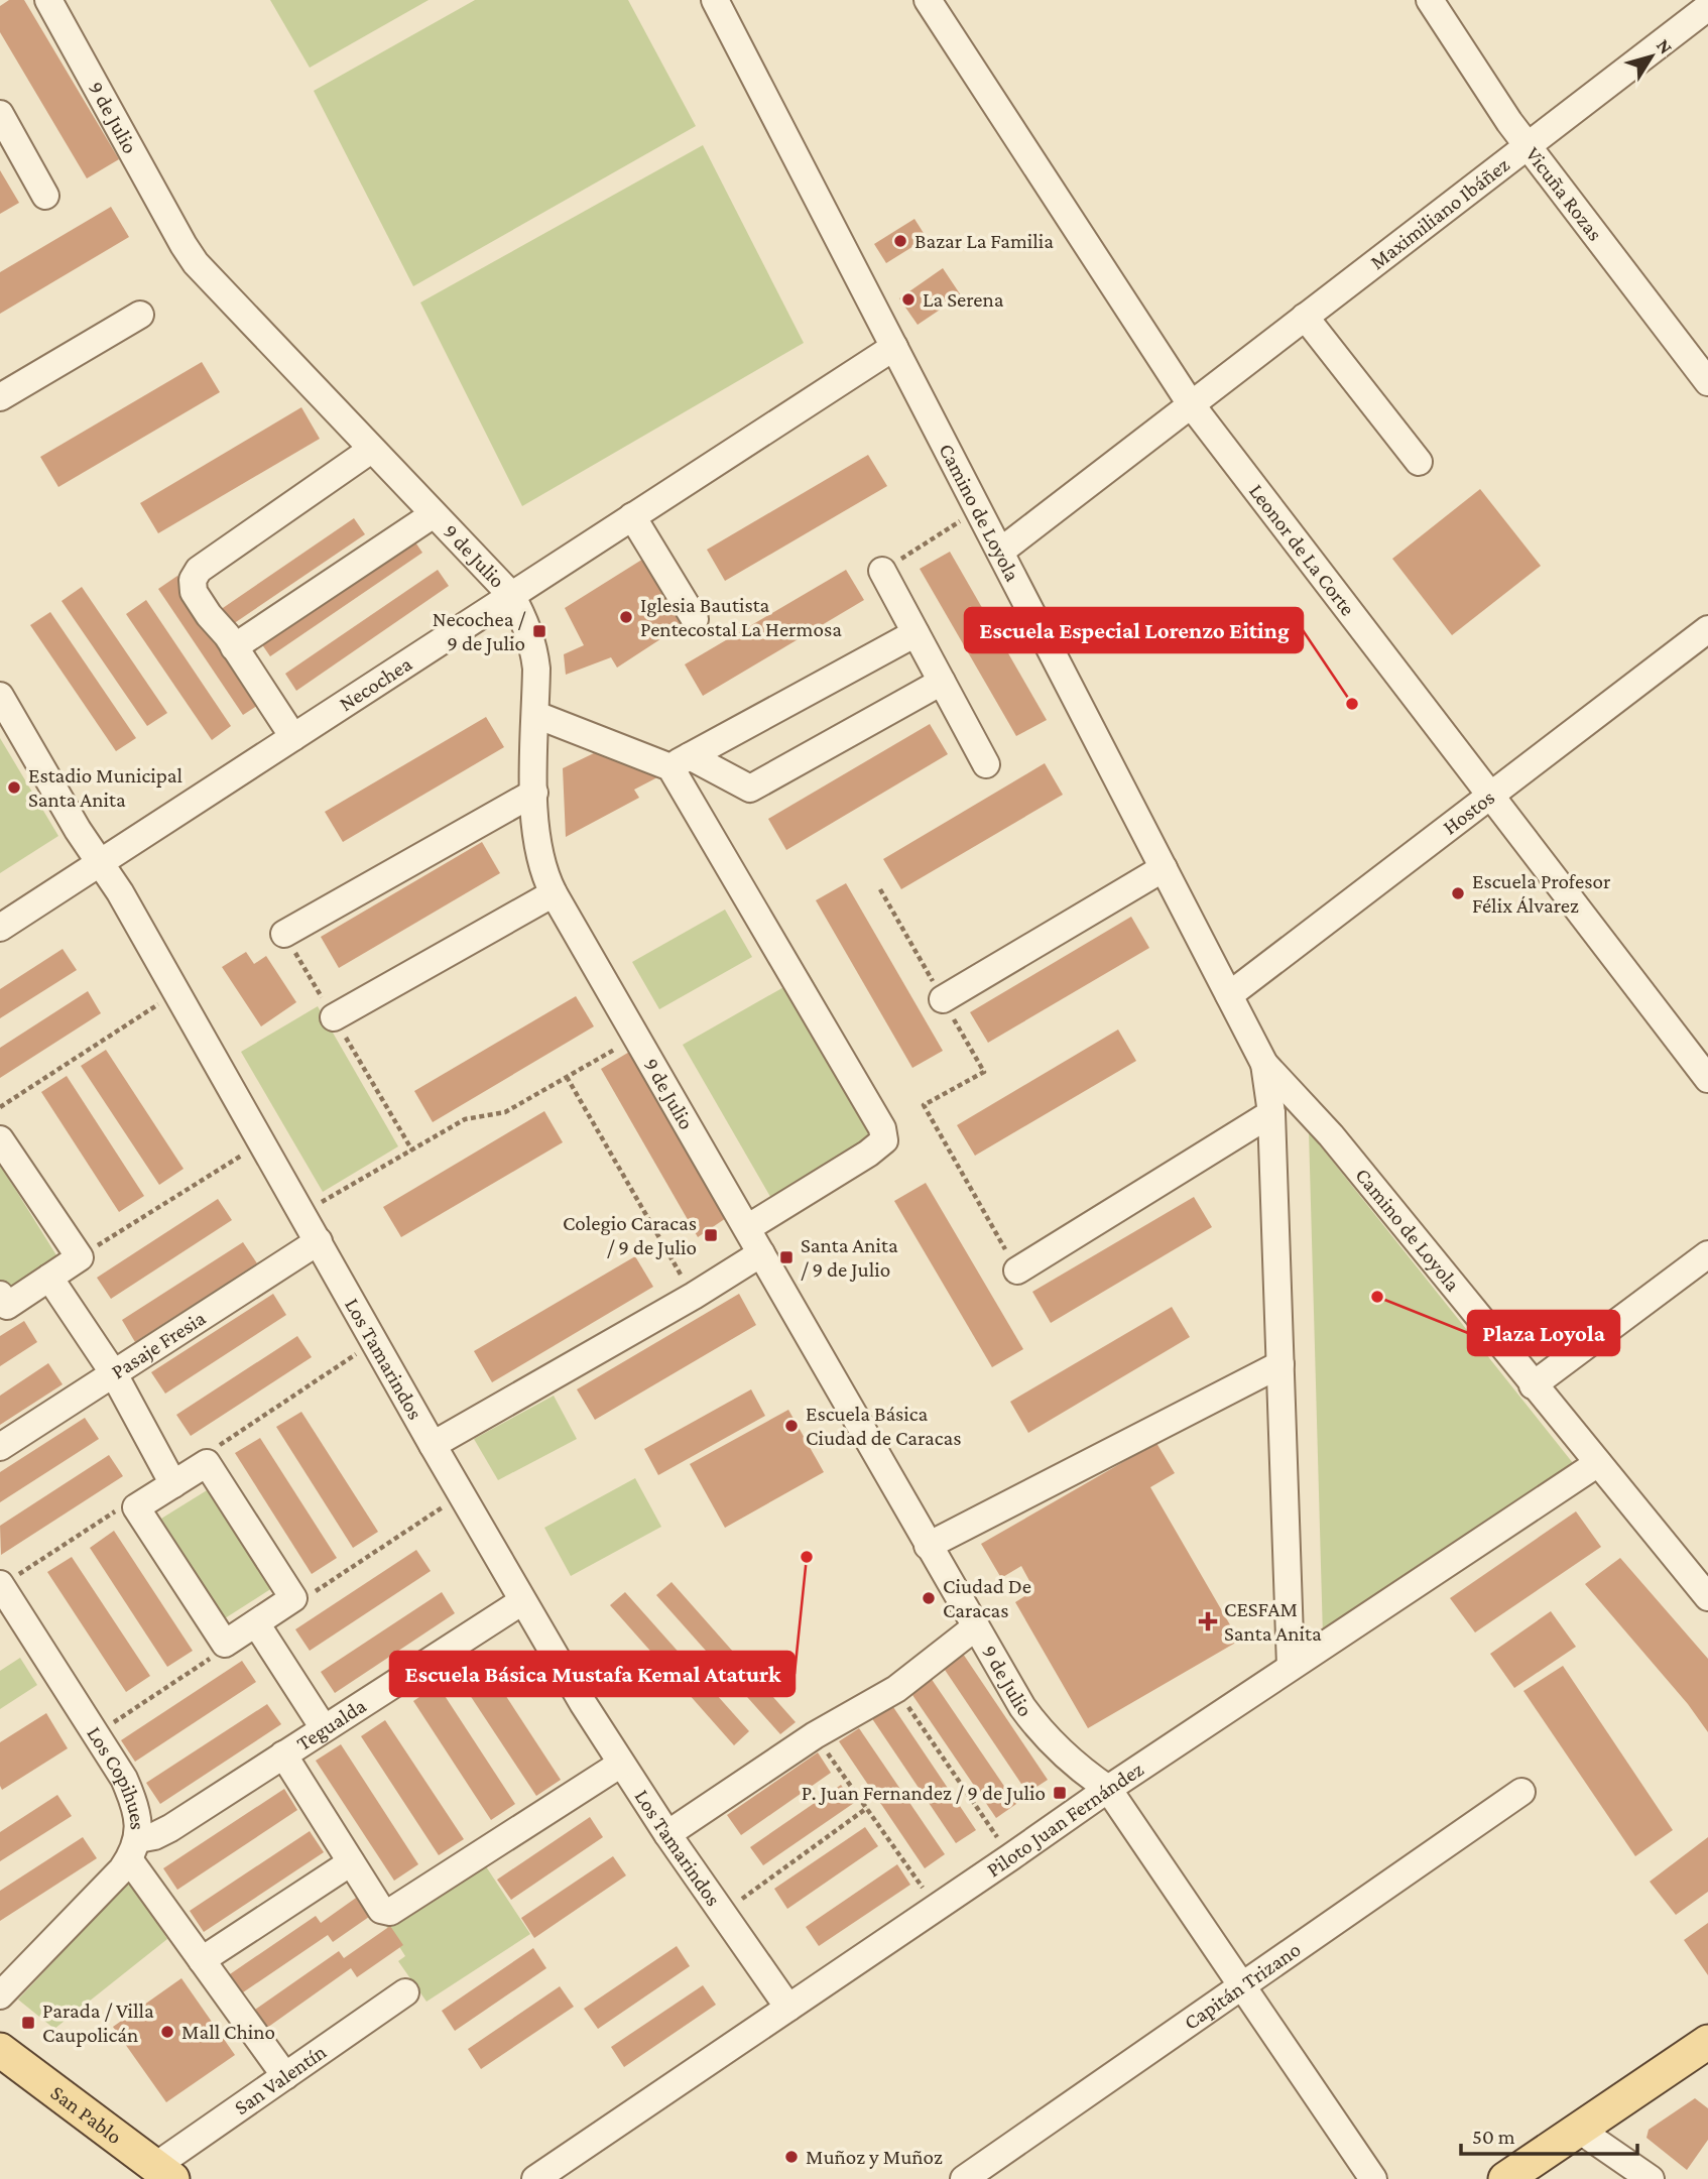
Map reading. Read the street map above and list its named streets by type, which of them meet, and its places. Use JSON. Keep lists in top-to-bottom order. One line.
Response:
{"streets":{"main road":["San Pablo"],"street":["9 de Julio","Vicuña Rozas","Maximiliano Ibáñez","Camino de Loyola","Leonor de La Corte","Necochea","Hostos","Pasaje Fresia","Los Tamarindos","Tegualda","Los Copihues","Piloto Juan Fernández","Capitán Trizano","San Valentín"]},"crossings":[["9 de Julio","Necochea"],["9 de Julio","Piloto Juan Fernández"],["9 de Julio","Capitán Trizano"],["Vicuña Rozas","Maximiliano Ibáñez"],["Maximiliano Ibáñez","Camino de Loyola"],["Maximiliano Ibáñez","Leonor de La Corte"],["Camino de Loyola","Necochea"],["Camino de Loyola","Hostos"],["Camino de Loyola","Piloto Juan Fernández"],["Leonor de La Corte","Hostos"],["Necochea","Los Tamarindos"],["Pasaje Fresia","Los Tamarindos"],["Los Tamarindos","Tegualda"],["Los Tamarindos","Piloto Juan Fernández"],["Tegualda","Los Copihues"],["Los Copihues","San Valentín"],["San Valentín","San Pablo"]],"places":{"other":["Bazar La Familia","La Serena","Iglesia Bautista Pentecostal La Hermosa","Escuela Especial Lorenzo Eiting","Estadio Municipal Santa Anita","Escuela Profesor Félix Álvarez","Plaza Loyola","Escuela Básica Ciudad de Caracas","Escuela Básica Mustafa Kemal Ataturk","Ciudad De Caracas","Mall Chino","Muñoz y Muñoz"],"transit":["Necochea / 9 de Julio","Colegio Caracas / 9 de Julio","Santa Anita / 9 de Julio","P. Juan Fernandez / 9 de Julio","Parada / Villa Caupolicán"],"health":["CESFAM Santa Anita"]},"scale_bar":"50 m","north":"top right"}
